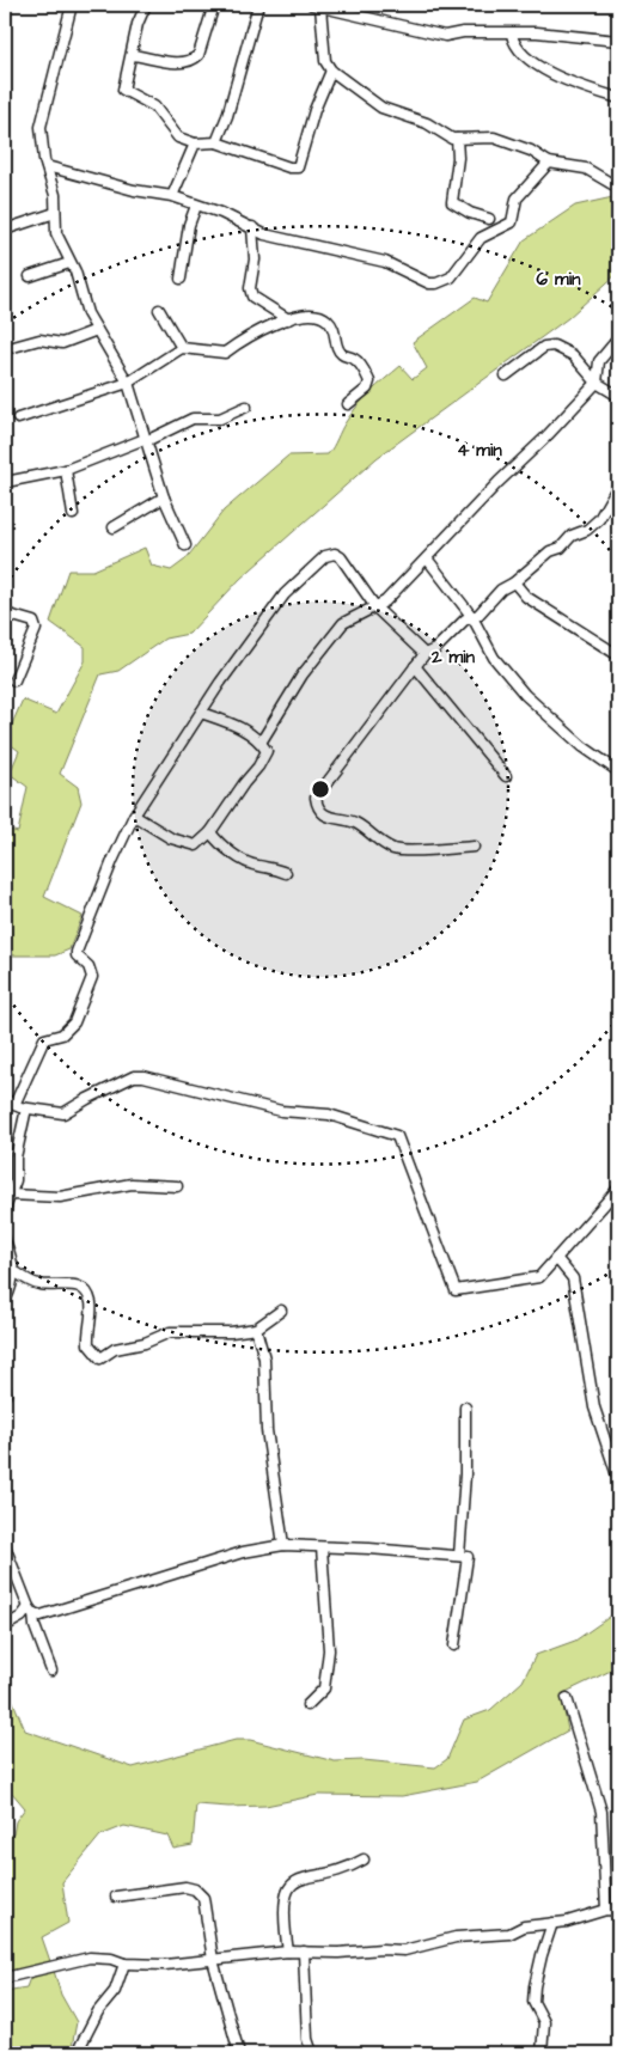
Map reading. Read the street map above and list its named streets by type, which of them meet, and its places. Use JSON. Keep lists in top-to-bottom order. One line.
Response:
{"rings":["6 min","4 min","2 min"]}
